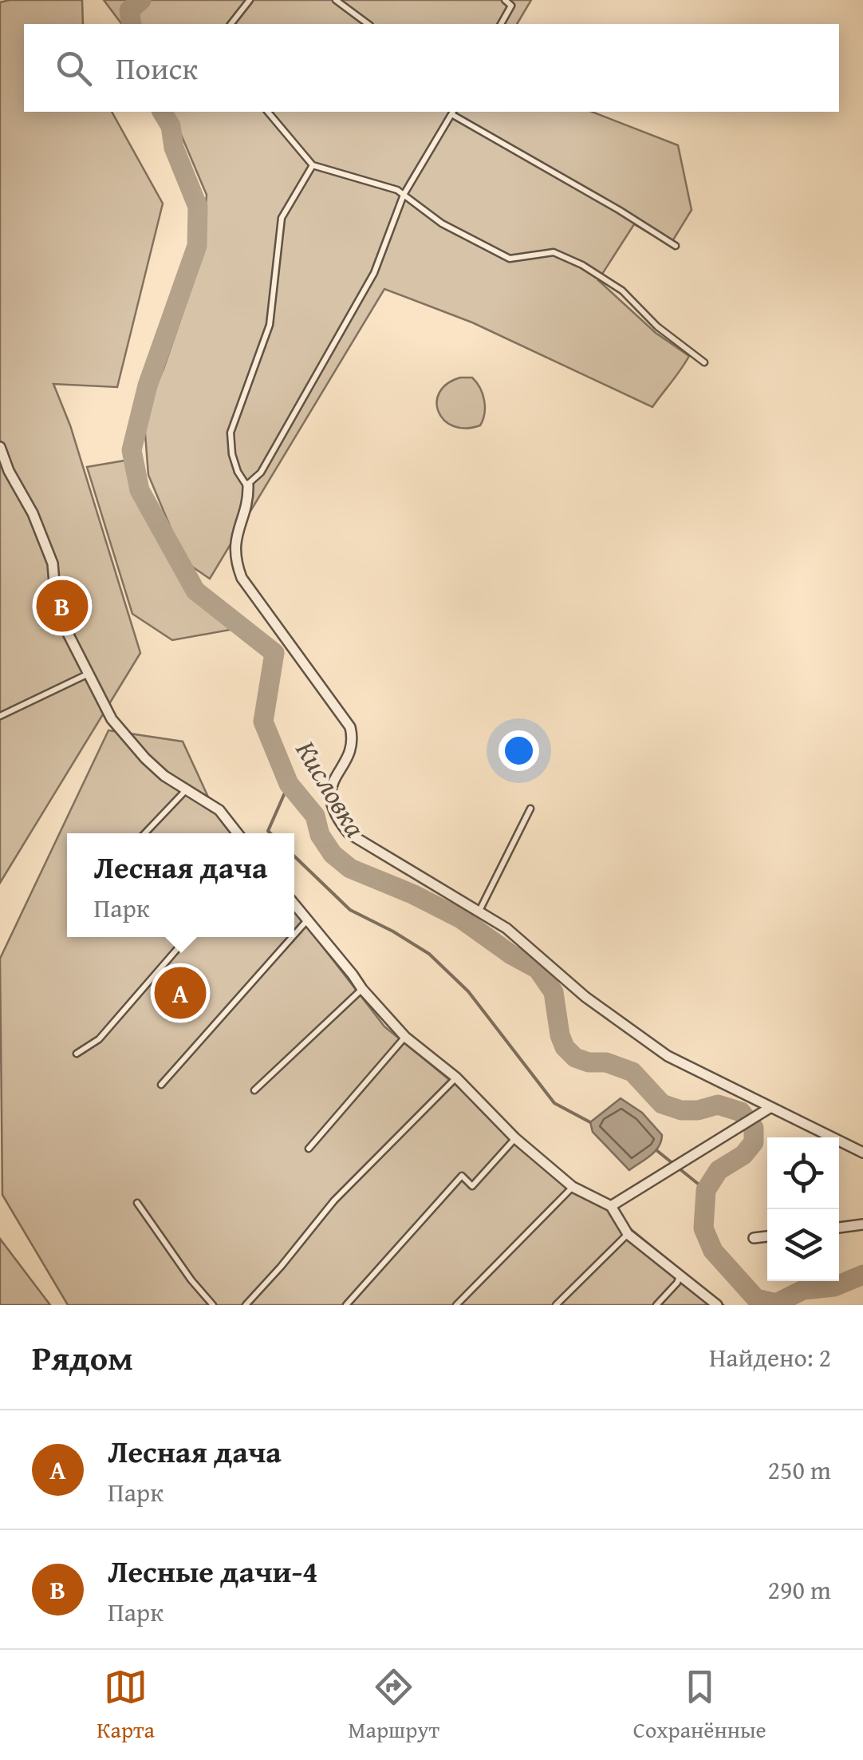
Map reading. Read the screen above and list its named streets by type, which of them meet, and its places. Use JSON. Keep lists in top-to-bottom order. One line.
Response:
{"water":["Кисловка"],"page":{"search":"Поиск","pins":["B","A"],"popup":["Лесная дача","Парк"],"heading":["Рядом","Найдено: 2"],"list":[{"mark":"A","name":"Лесная дача","note":"Парк","value":"250 m"},{"mark":"B","name":"Лесные дачи-4","note":"Парк","value":"290 m"}],"nav":["Карта","Маршрут","Сохранённые"]}}
